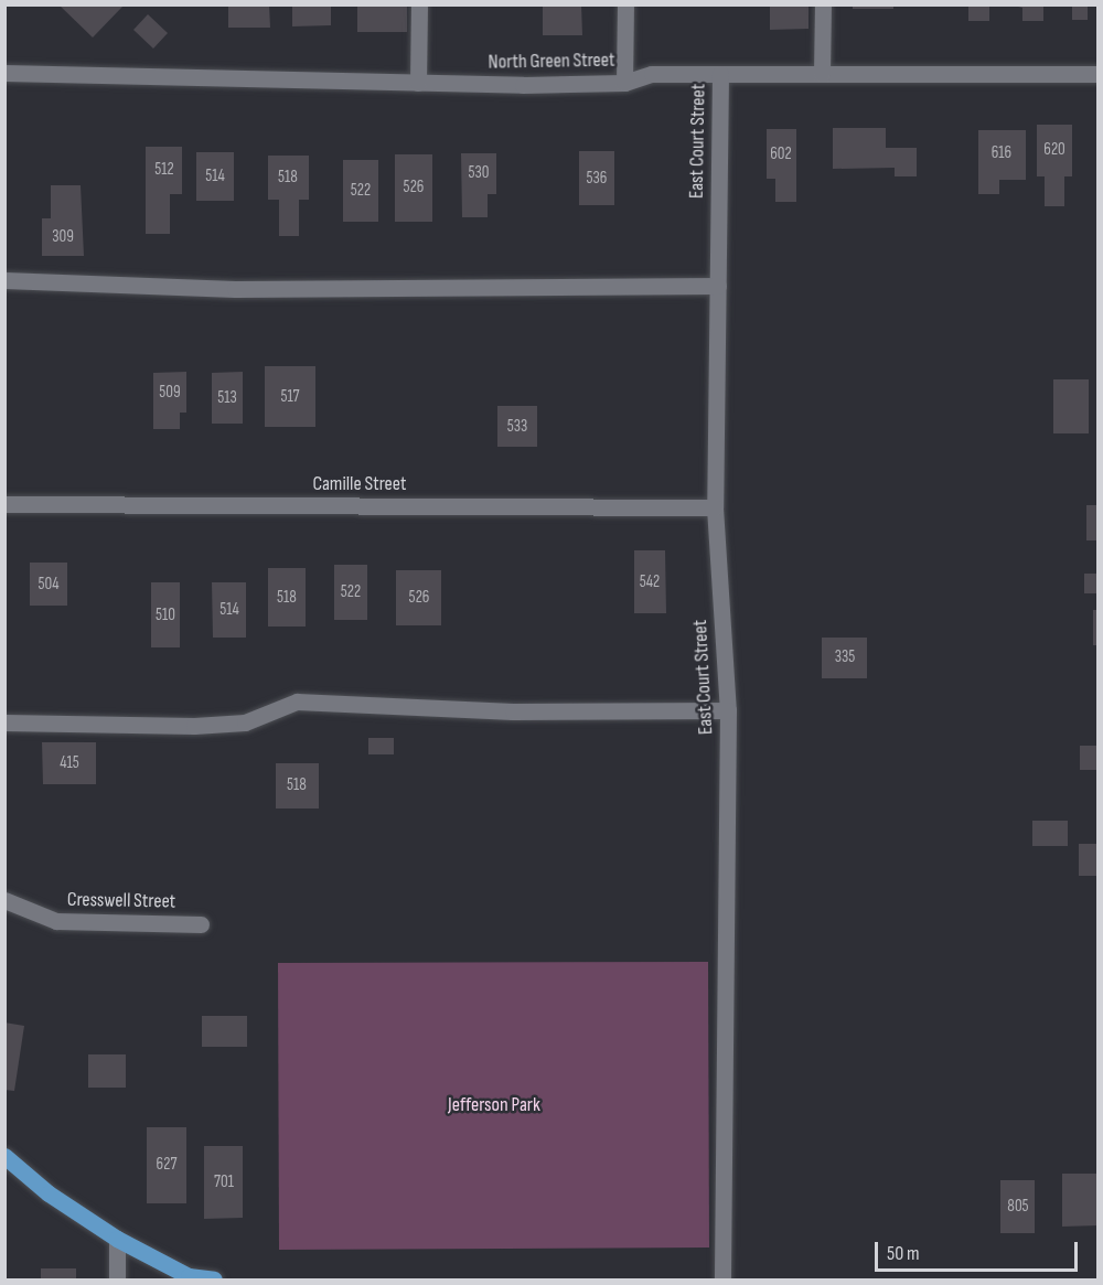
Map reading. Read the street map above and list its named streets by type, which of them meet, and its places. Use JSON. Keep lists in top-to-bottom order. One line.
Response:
{"streets":{"street":["North Green Street","East Court Street","Camille Street","Cresswell Street"]},"crossings":[["North Green Street","East Court Street"],["East Court Street","Camille Street"]],"parks":["Jefferson Park"],"house_numbers":["620","616","602","512","530","514","518","536","526","522","309","509","517","513","533","542","504","522","518","526","514","510","335","415","518","627","701","805"],"scale_bar":"50 m"}
